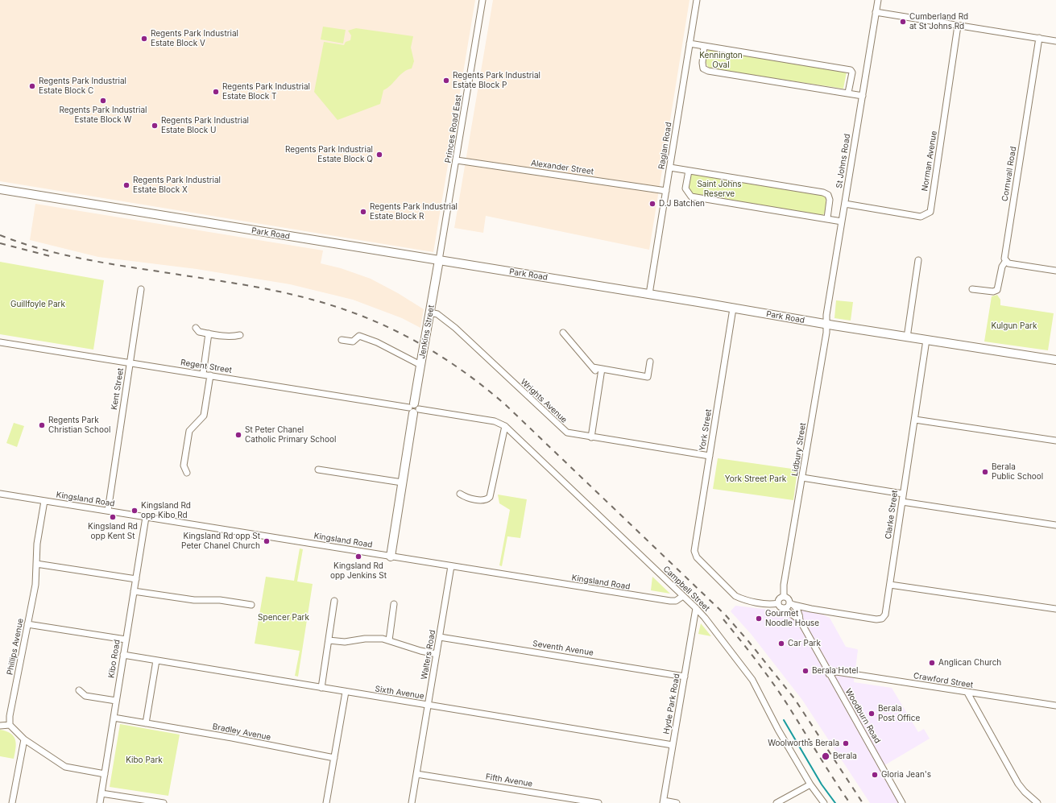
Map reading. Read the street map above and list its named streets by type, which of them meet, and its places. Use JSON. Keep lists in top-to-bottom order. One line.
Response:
{"streets":{"main road":["Park Road","Jenkins Street"],"street":["Princes Road East","Raglan Road","St Johns Road","Norman Avenue","Alexander Street","Cornwall Road","Regent Street","Kent Street","Wrights Avenue","York Street","Lidbury Street","Kingsland Road","Clarke Street","Campbell Street","Phillips Avenue","Seventh Avenue","Walters Road","Kibo Road","Crawford Street","Sixth Avenue","Hyde Park Road","Woodburn Road","Bradley Avenue","Fifth Avenue"]},"crossings":[["Princes Road East","Alexander Street"],["Princes Road East","Park Road"],["Princes Road East","Jenkins Street"],["Raglan Road","Alexander Street"],["Raglan Road","Park Road"],["St Johns Road","Norman Avenue"],["St Johns Road","Park Road"],["St Johns Road","Lidbury Street"],["Park Road","Jenkins Street"],["Park Road","York Street"],["Park Road","Lidbury Street"],["Park Road","Clarke Street"],["Jenkins Street","Regent Street"],["Jenkins Street","Wrights Avenue"],["Jenkins Street","Kingsland Road"],["Regent Street","Kent Street"],["Regent Street","Campbell Street"],["Kent Street","Kingsland Road"],["Wrights Avenue","York Street"],["York Street","Lidbury Street"],["York Street","Clarke Street"],["York Street","Woodburn Road"],["Lidbury Street","Clarke Street"],["Lidbury Street","Woodburn Road"],["Kingsland Road","Campbell Street"],["Kingsland Road","Phillips Avenue"],["Kingsland Road","Walters Road"],["Kingsland Road","Kibo Road"],["Clarke Street","Woodburn Road"],["Campbell Street","Hyde Park Road"],["Seventh Avenue","Walters Road"],["Seventh Avenue","Hyde Park Road"],["Walters Road","Sixth Avenue"],["Walters Road","Fifth Avenue"],["Kibo Road","Sixth Avenue"],["Kibo Road","Bradley Avenue"],["Crawford Street","Woodburn Road"],["Sixth Avenue","Hyde Park Road"]],"parks":["Kennington Oval","Saint Johns Reserve","Guillfoyle Park","Kulgun Park","York Street Park","Spencer Park","Kibo Park"],"places":["Cumberland Rd at St Johns Rd","Regents Park Industrial Estate Block V","Regents Park Industrial Estate Block P","Regents Park Industrial Estate Block C","Regents Park Industrial Estate Block T","Regents Park Industrial Estate Block W","Regents Park Industrial Estate Block U","Regents Park Industrial Estate Block Q","Regents Park Industrial Estate Block X","D.J Batchen","Regents Park Industrial Estate Block R","Regents Park Christian School","St Peter Chanel Catholic Primary School","Berala Public School","Kingsland Rd opp Kibo Rd","Kingsland Rd opp Kent St","Kingsland Rd opp St Peter Chanel Church","Kingsland Rd opp Jenkins St","Gourmet Noodle House","Car Park","Anglican Church","Berala Hotel","Berala Post Office","Woolworths Berala","Berala","Gloria Jean's"]}
